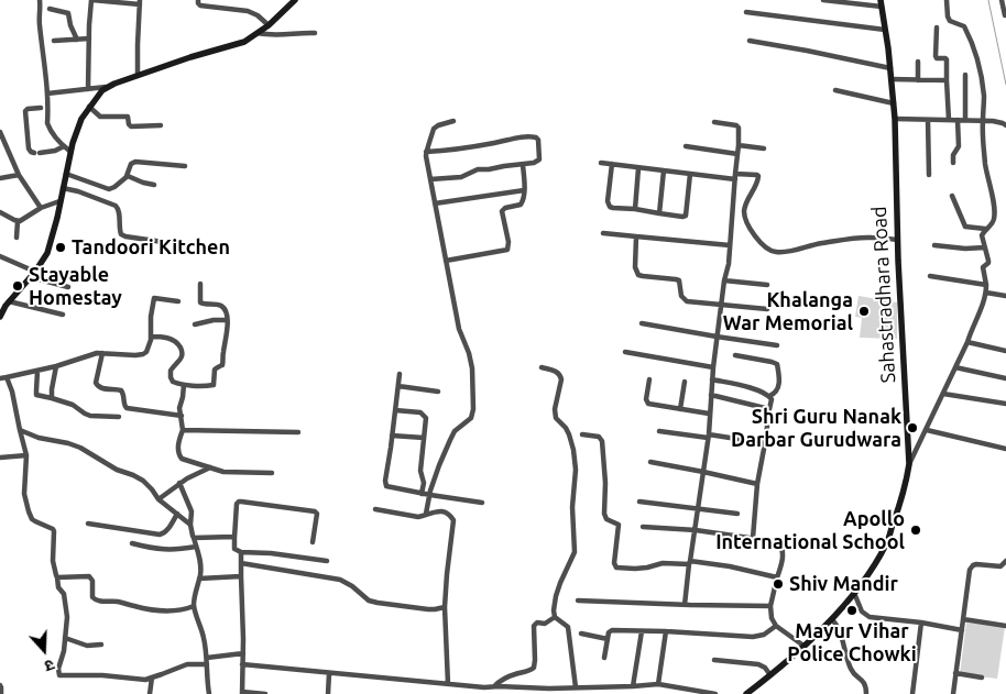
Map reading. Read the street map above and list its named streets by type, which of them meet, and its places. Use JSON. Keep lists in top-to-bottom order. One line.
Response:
{"streets":{"main road":["Sahastradhara Road"]},"places":["Tandoori Kitchen","Stayable Homestay","Khalanga War Memorial","Shri Guru Nanak Darbar Gurudwara","Apollo International School","Shiv Mandir","Mayur Vihar Police Chowki"],"north":"bottom"}
